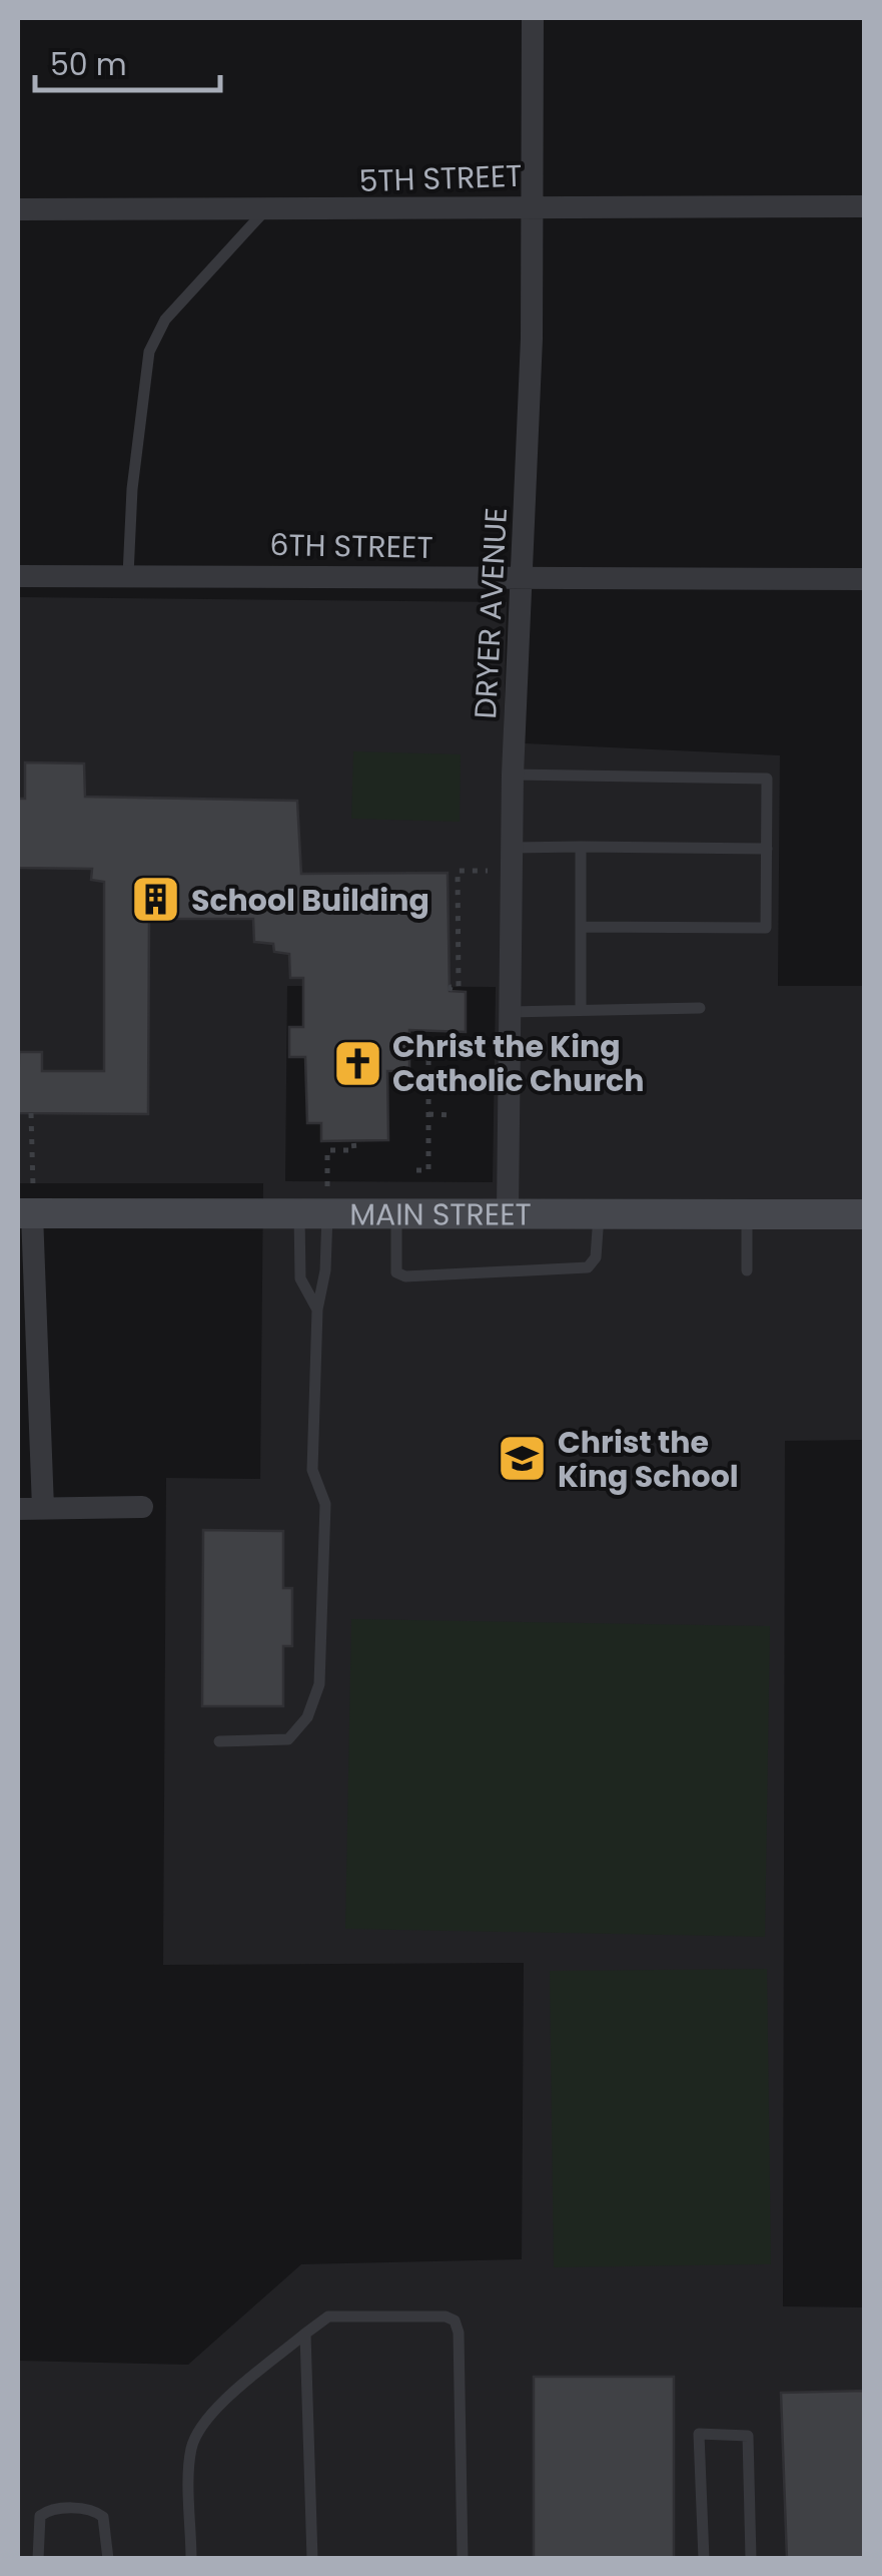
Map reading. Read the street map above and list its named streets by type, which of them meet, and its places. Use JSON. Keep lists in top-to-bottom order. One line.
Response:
{"streets":{"main road":["MAIN STREET"],"street":["5TH STREET","6TH STREET","DRYER AVENUE"]},"crossings":[["5TH STREET","DRYER AVENUE"],["6TH STREET","DRYER AVENUE"],["DRYER AVENUE","MAIN STREET"]],"places":{"building":["School Building"],"church":["Christ the King Catholic Church"],"school or university":["Christ the King School"]},"scale_bar":"50 m"}
